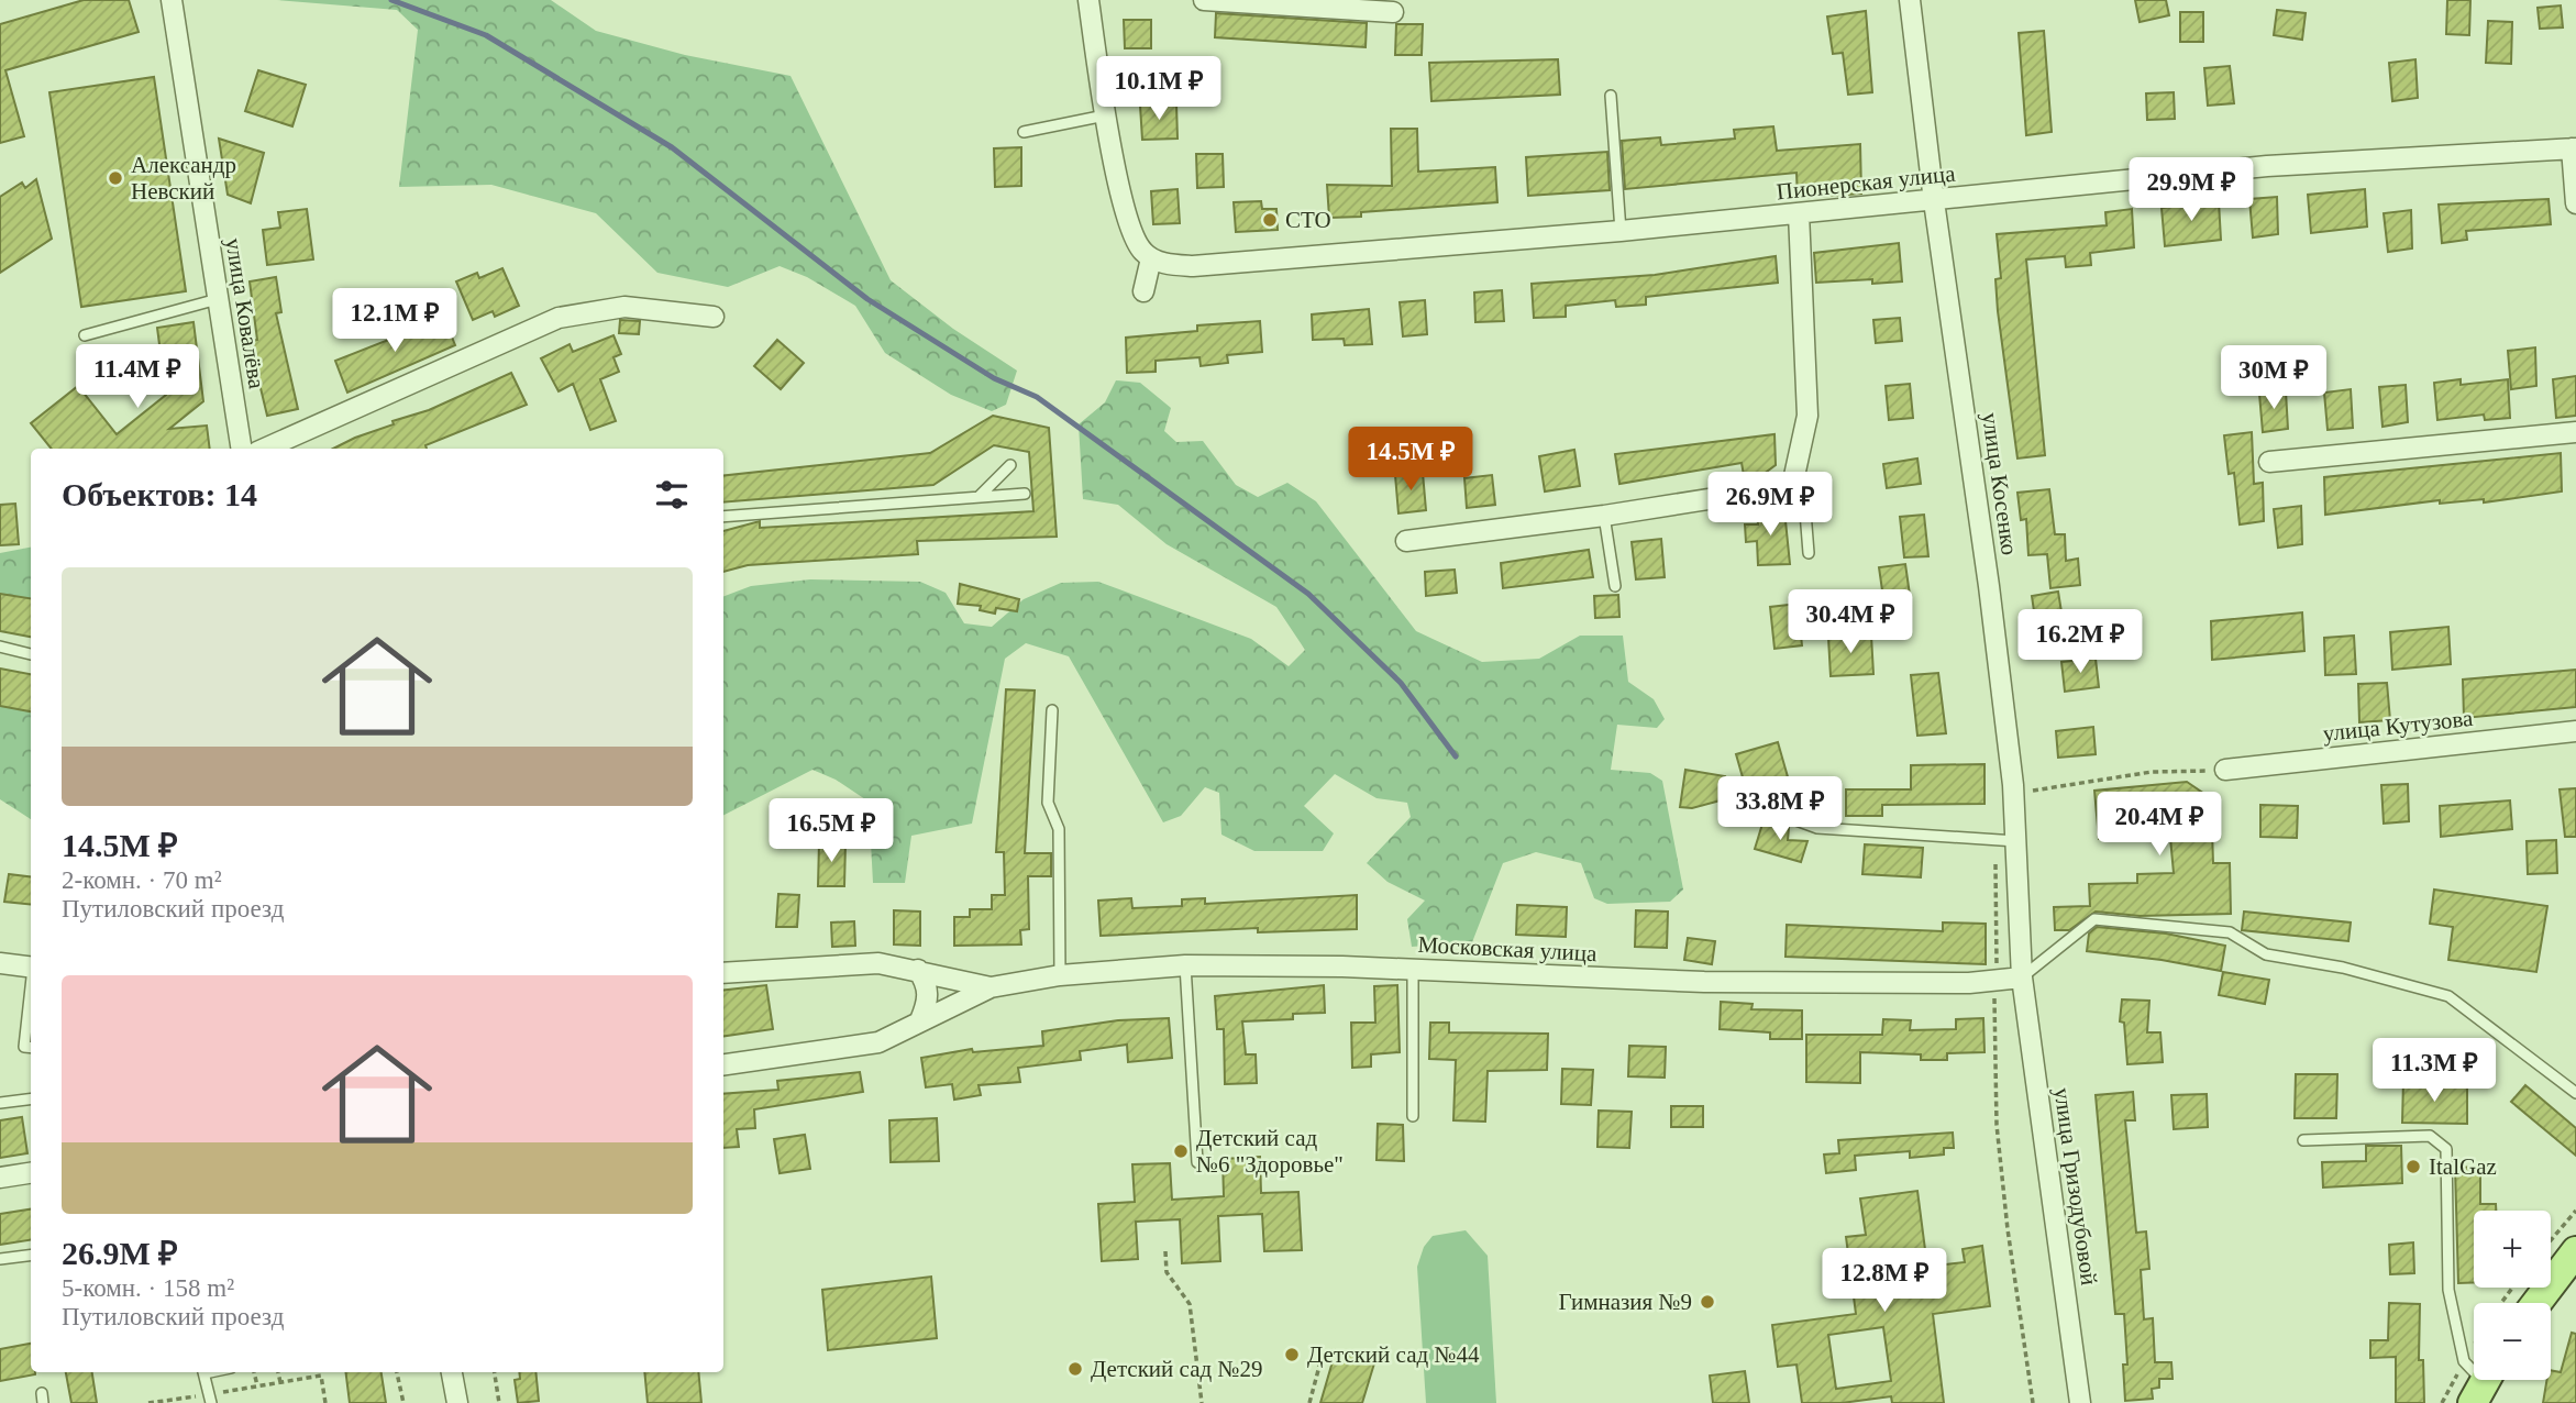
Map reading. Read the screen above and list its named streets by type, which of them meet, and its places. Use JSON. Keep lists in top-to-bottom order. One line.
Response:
{"streets":{"street":["Пионерская улица","улица Ковалёва","улица Косенко","улица Кутузова","Московская улица","улица Гризодубовой"]},"crossings":[["Пионерская улица","улица Косенко"],["улица Косенко","Московская улица"],["улица Косенко","улица Гризодубовой"],["Московская улица","улица Гризодубовой"]],"places":["Александр Невский","СТО","Детский сад №6 \"Здоровье\"","ItalGaz","Гимназия №9","Детский сад №44","Детский сад №29"],"page":{"price":["10.1M ₽","29.9M ₽","12.1M ₽","11.4M ₽","30M ₽","14.5M ₽","26.9M ₽","30.4M ₽","16.2M ₽","33.8M ₽","20.4M ₽","16.5M ₽","11.3M ₽","12.8M ₽"],"heading":"Объектов: 14","list":[{"name":"14.5M ₽","note":"2-комн. · 70 m² · Путиловский проезд"},{"name":"26.9M ₽","note":"5-комн. · 158 m² · Путиловский проезд"}],"map_buttons":["+","−"]}}
